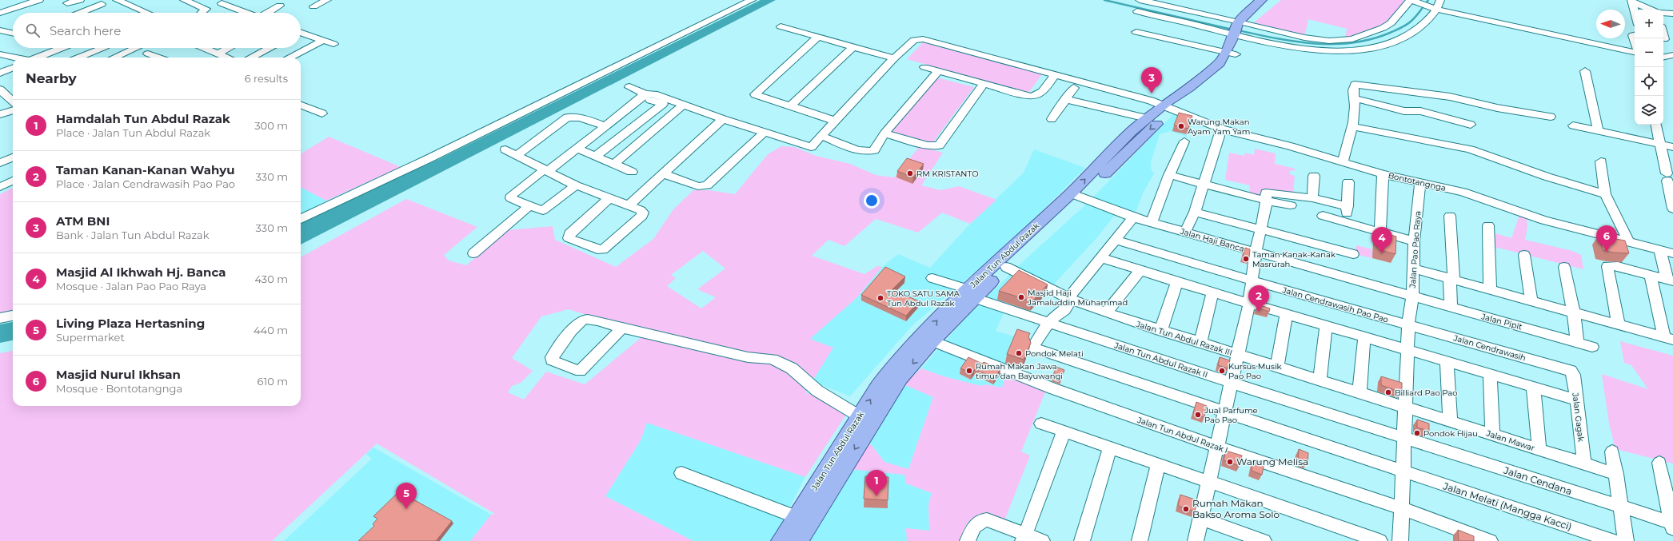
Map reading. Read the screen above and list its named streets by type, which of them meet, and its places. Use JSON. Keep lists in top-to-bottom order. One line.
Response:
{"streets":{"main road":["Jalan Tun Abdul Razak"],"street":["Bontotangnga","Jalan Haji Banca","Jalan Pao Pao Raya","Jalan Cendrawasih Pao Pao","Jalan Pipit","Jalan Tun Abdul Razak III","Jalan Cendrawasih","Jalan Tun Abdul Razak II","Jalan Gagak","Jalan Tun Abdul Razak I","Jalan Mawar","Jalan Cendana","Jalan Melati (Mangga Kacci)"]},"crossings":[["Bontotangnga","Jalan Pao Pao Raya"],["Bontotangnga","Jalan Tun Abdul Razak"],["Jalan Haji Banca","Jalan Pao Pao Raya"],["Jalan Haji Banca","Jalan Tun Abdul Razak"],["Jalan Haji Banca","Jalan Pipit"],["Jalan Pao Pao Raya","Jalan Cendrawasih Pao Pao"],["Jalan Pao Pao Raya","Jalan Pipit"],["Jalan Pao Pao Raya","Jalan Tun Abdul Razak III"],["Jalan Pao Pao Raya","Jalan Cendrawasih"],["Jalan Pao Pao Raya","Jalan Tun Abdul Razak II"],["Jalan Pao Pao Raya","Jalan Tun Abdul Razak I"],["Jalan Pao Pao Raya","Jalan Mawar"],["Jalan Pao Pao Raya","Jalan Cendana"],["Jalan Pao Pao Raya","Jalan Melati (Mangga Kacci)"],["Jalan Tun Abdul Razak","Jalan Tun Abdul Razak III"],["Jalan Tun Abdul Razak","Jalan Tun Abdul Razak II"],["Jalan Tun Abdul Razak","Jalan Tun Abdul Razak I"],["Jalan Cendrawasih Pao Pao","Jalan Cendrawasih"],["Jalan Tun Abdul Razak III","Jalan Mawar"],["Jalan Cendrawasih","Jalan Gagak"],["Jalan Tun Abdul Razak II","Jalan Cendana"],["Jalan Tun Abdul Razak II","Jalan Melati (Mangga Kacci)"],["Jalan Gagak","Jalan Mawar"]],"places":["Warung Makan Ayam Yam Yam","RM KRISTANTO","Taman Kanak-Kanak Masrurah","Masjid Haji Jamaluddin Muhammad","TOKO SATU SAMA Tun Abdul Razak","Pondok Melati","Rumah Makan Jawa timur dan Bayuwangi","Kursus Musik Pao Pao","Billiard Pao Pao","Jual Parfume Pao Pao","Pondok Hijau","Warung Melisa","Rumah Makan Bakso Aroma Solo"],"north":"left","page":{"map_buttons":["+","−"],"search":"Search here","heading":["Nearby","6 results"],"pins":["3","6","4","2","1","5"],"list":[{"mark":"1","name":"Hamdalah Tun Abdul Razak","note":"Place · Jalan Tun Abdul Razak","value":"300 m"},{"mark":"2","name":"Taman Kanan-Kanan Wahyu","note":"Place · Jalan Cendrawasih Pao Pao","value":"330 m"},{"mark":"3","name":"ATM BNI","note":"Bank · Jalan Tun Abdul Razak","value":"330 m"},{"mark":"4","name":"Masjid Al Ikhwah Hj. Banca","note":"Mosque · Jalan Pao Pao Raya","value":"430 m"},{"mark":"5","name":"Living Plaza Hertasning","note":"Supermarket","value":"440 m"},{"mark":"6","name":"Masjid Nurul Ikhsan","note":"Mosque · Bontotangnga","value":"610 m"}]}}
